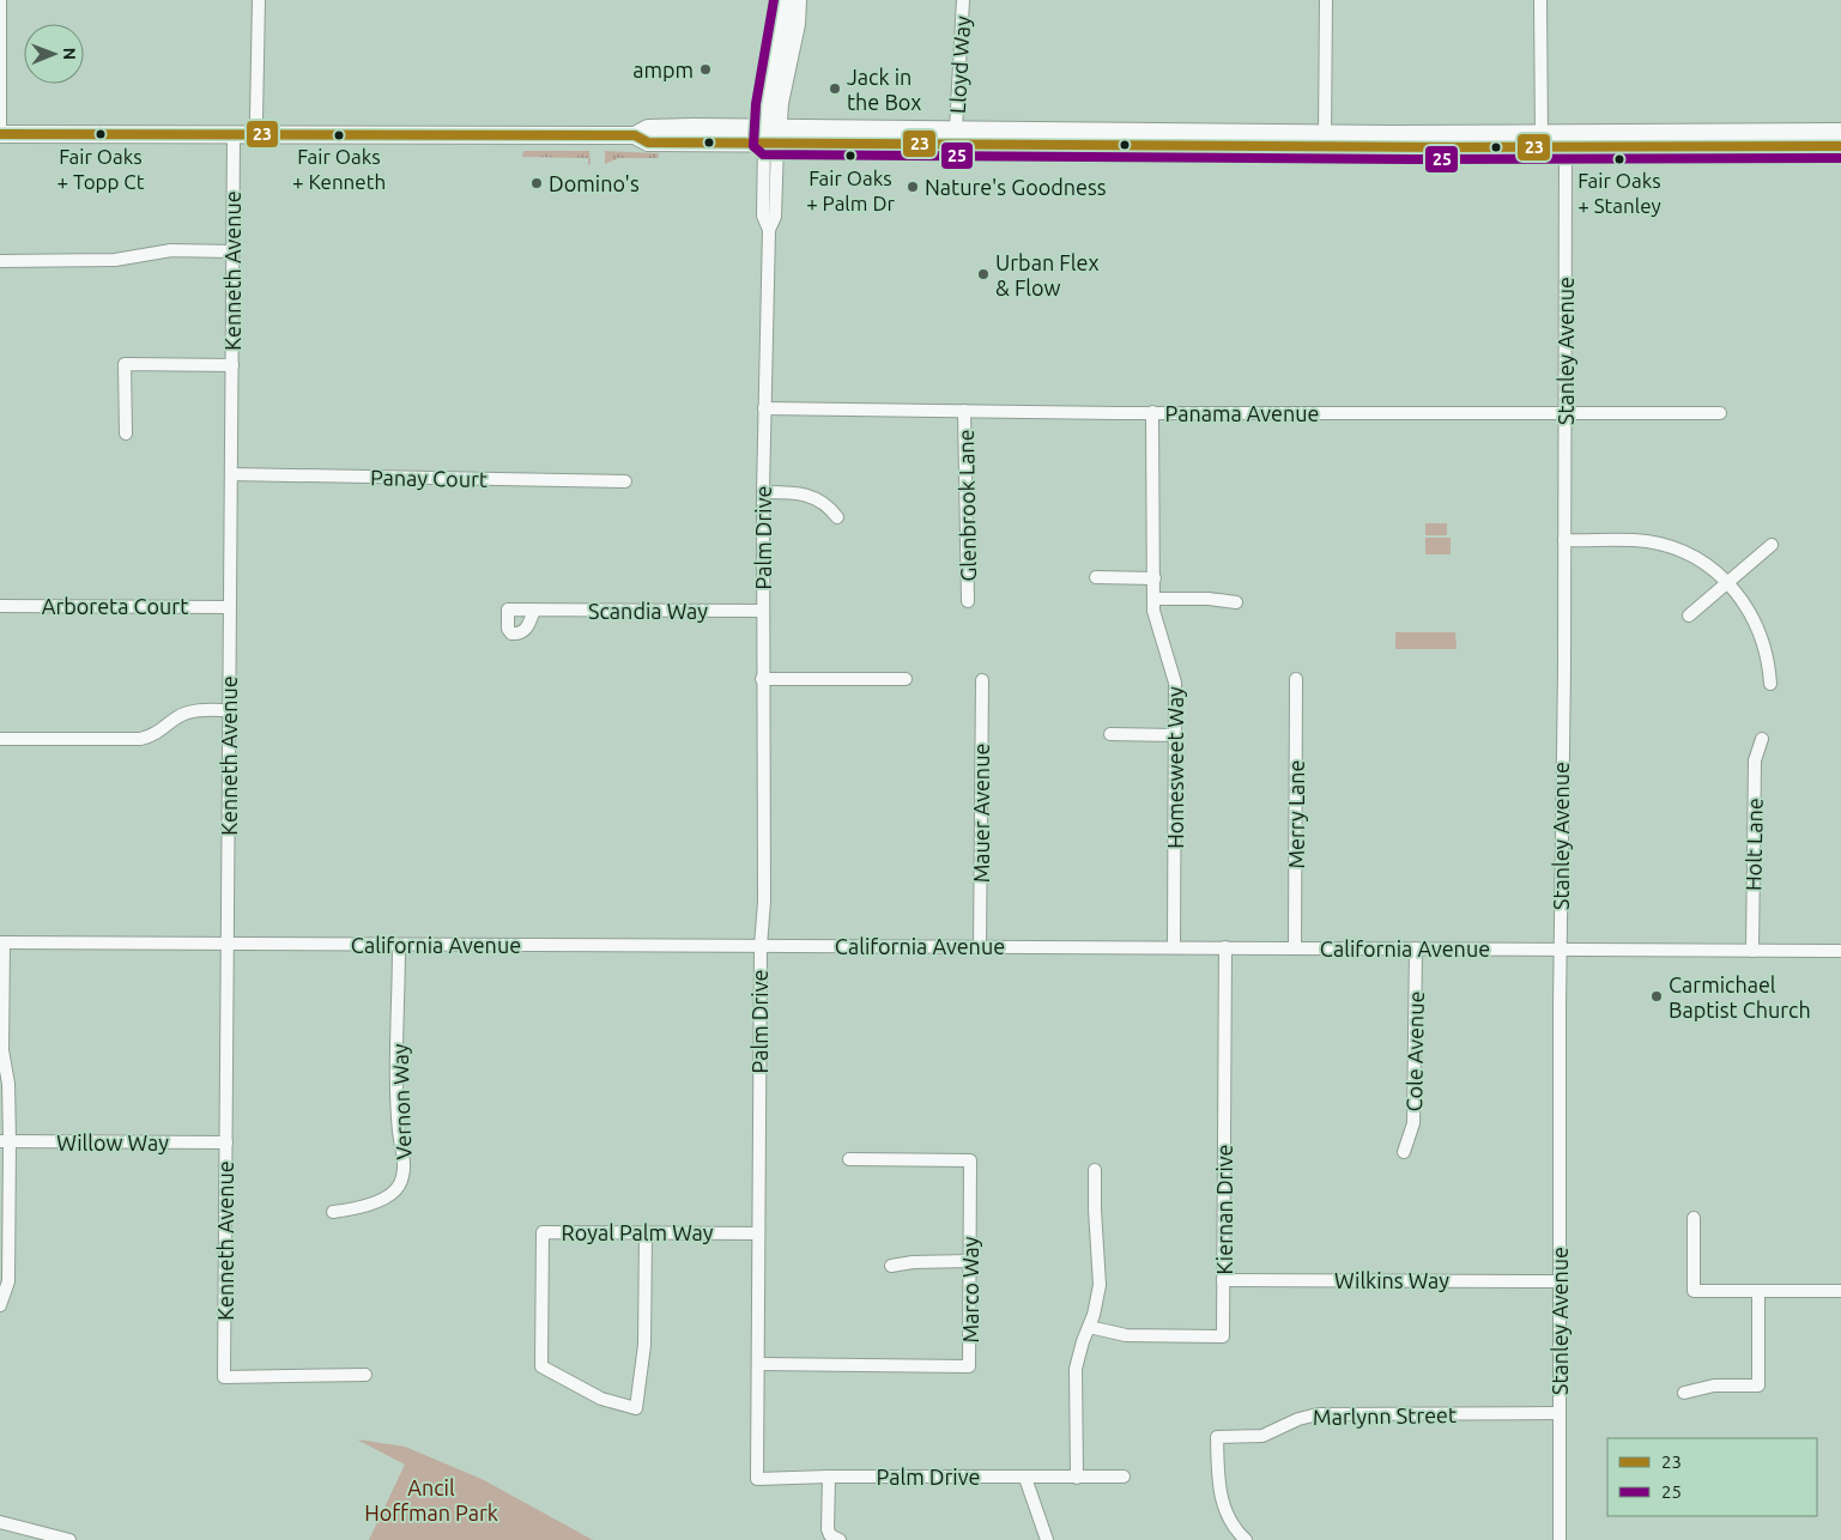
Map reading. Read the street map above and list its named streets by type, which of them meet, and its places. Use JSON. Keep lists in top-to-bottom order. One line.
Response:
{"streets":{"street":["Lloyd Way","Kenneth Avenue","Stanley Avenue","Panama Avenue","Panay Court","Glenbrook Lane","Palm Drive","Arboreta Court","Scandia Way","Homesweet Way","Mauer Avenue","Merry Lane","Holt Lane","California Avenue","Cole Avenue","Vernon Way","Willow Way","Kiernan Drive","Royal Palm Way","Wilkins Way","Marco Way","Marlynn Street"]},"crossings":[["Kenneth Avenue","Panay Court"],["Kenneth Avenue","Arboreta Court"],["Kenneth Avenue","California Avenue"],["Kenneth Avenue","Willow Way"],["Stanley Avenue","Panama Avenue"],["Stanley Avenue","California Avenue"],["Stanley Avenue","Wilkins Way"],["Stanley Avenue","Marlynn Street"],["Panama Avenue","Glenbrook Lane"],["Panama Avenue","Palm Drive"],["Panama Avenue","Homesweet Way"],["Palm Drive","Scandia Way"],["Palm Drive","California Avenue"],["Palm Drive","Royal Palm Way"],["Palm Drive","Marco Way"],["Homesweet Way","California Avenue"],["Mauer Avenue","California Avenue"],["Merry Lane","California Avenue"],["Holt Lane","California Avenue"],["California Avenue","Cole Avenue"],["California Avenue","Vernon Way"],["California Avenue","Kiernan Drive"],["Kiernan Drive","Wilkins Way"]],"parks":["Ancil Hoffman Park"],"places":["ampm","Jack in the Box","Fair Oaks + Topp Ct","Fair Oaks + Kenneth","Fair Oaks + Palm Dr","Fair Oaks + Stanley","Domino's","Nature's Goodness","Urban Flex & Flow","Carmichael Baptist Church"],"lines":["transit line 25","transit line 23"],"legend":["23","25"],"north":"right"}
